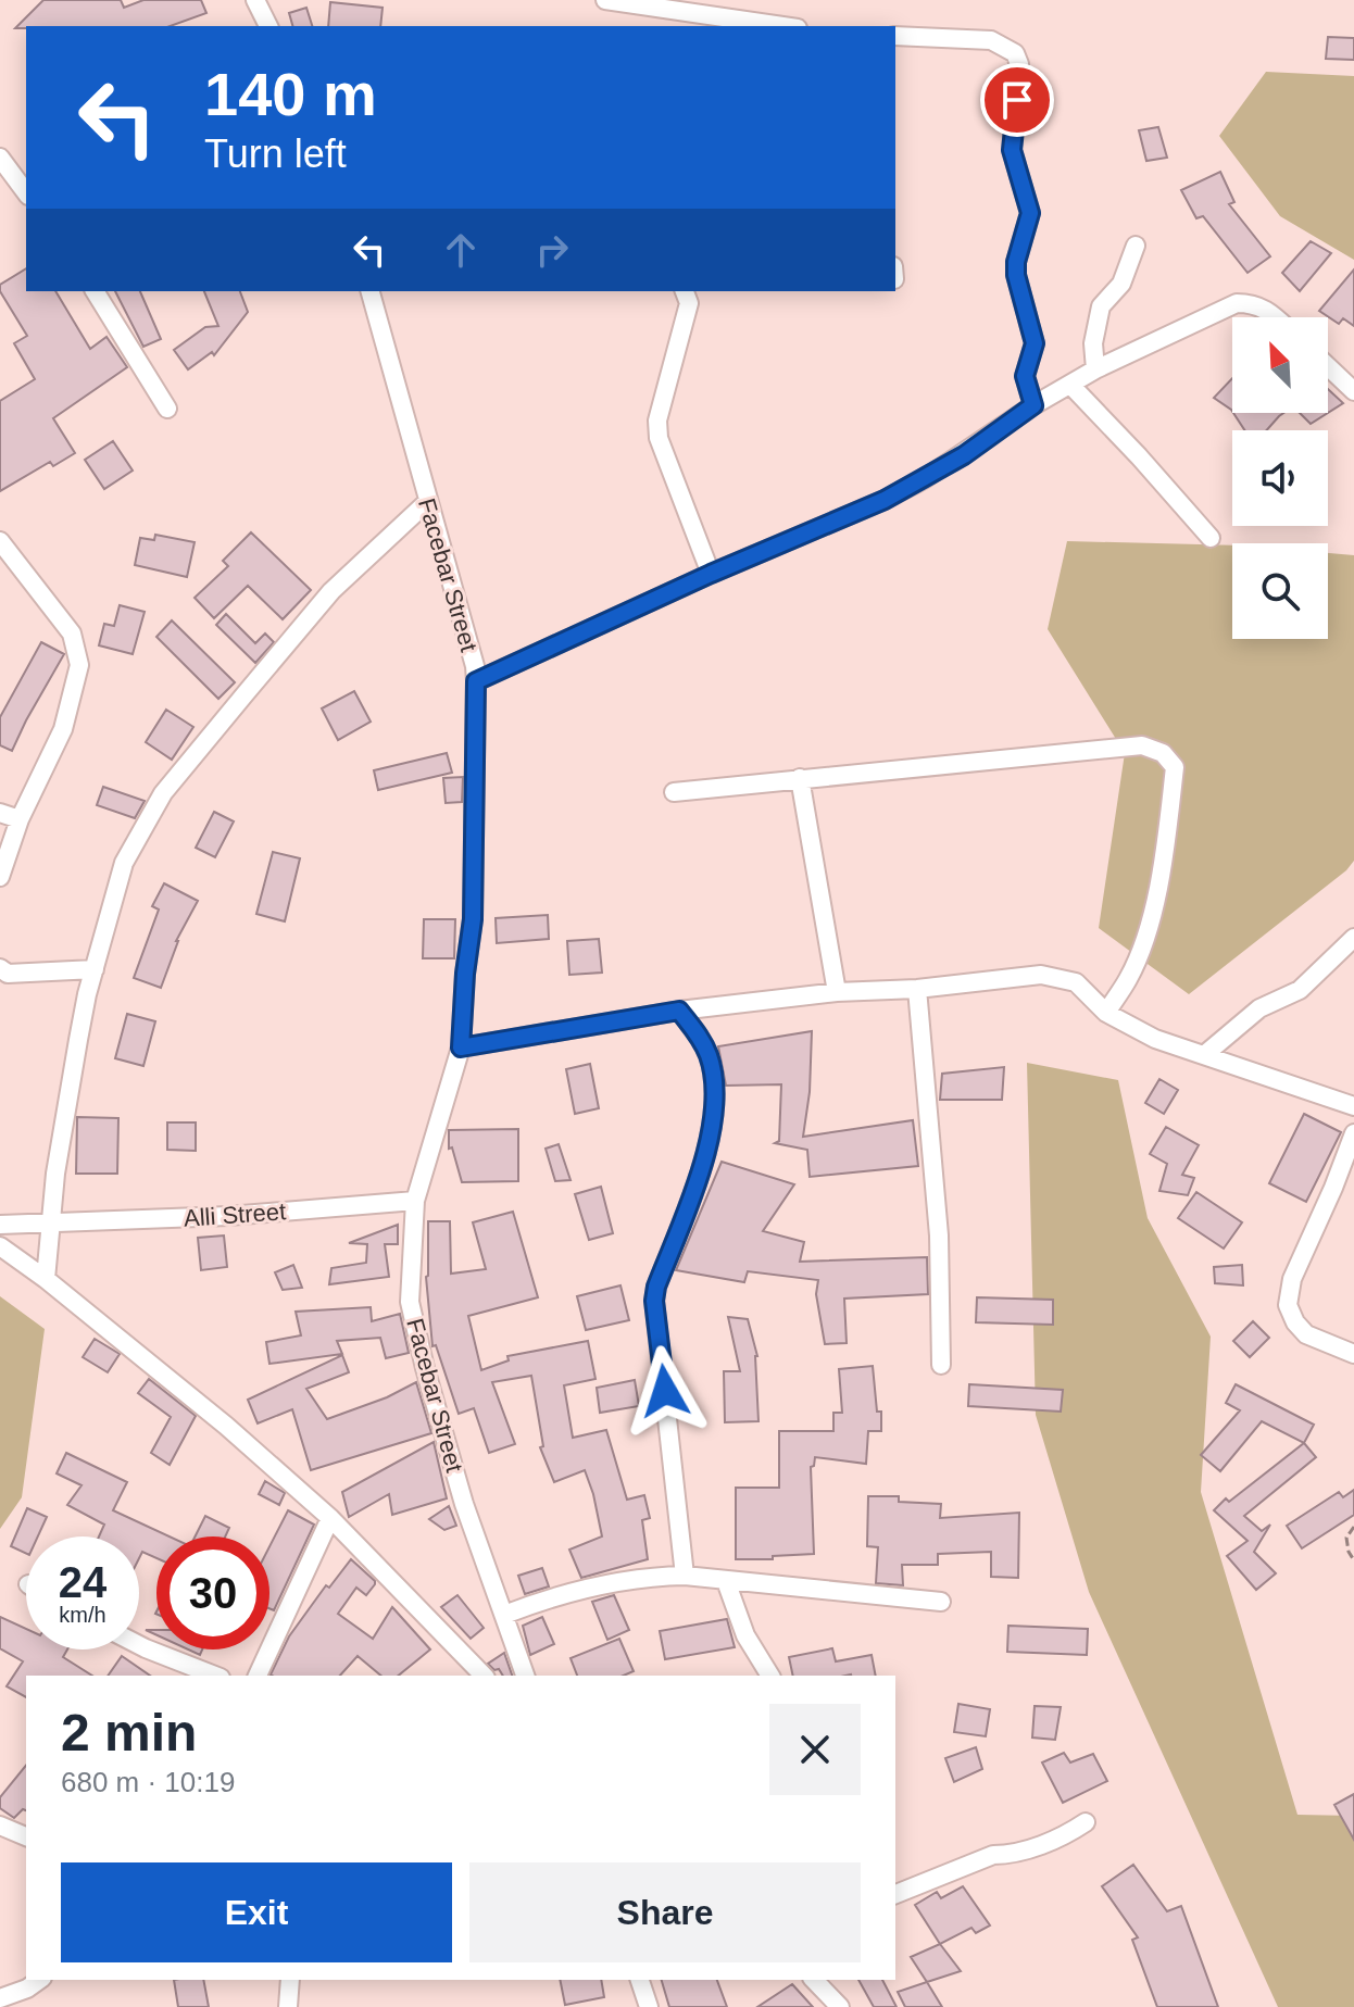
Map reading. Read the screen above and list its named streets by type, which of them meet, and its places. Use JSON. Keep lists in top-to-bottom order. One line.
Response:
{"streets":{"street":["Facebar Street","Alli Street"]},"crossings":[["Facebar Street","Alli Street"]],"north":"top left","page":{"turn":["140 m","Turn left"],"speed":"24 km/h","limit":"30","heading":["2 min","680 m · 10:19"],"buttons":["Exit","Share"]}}
